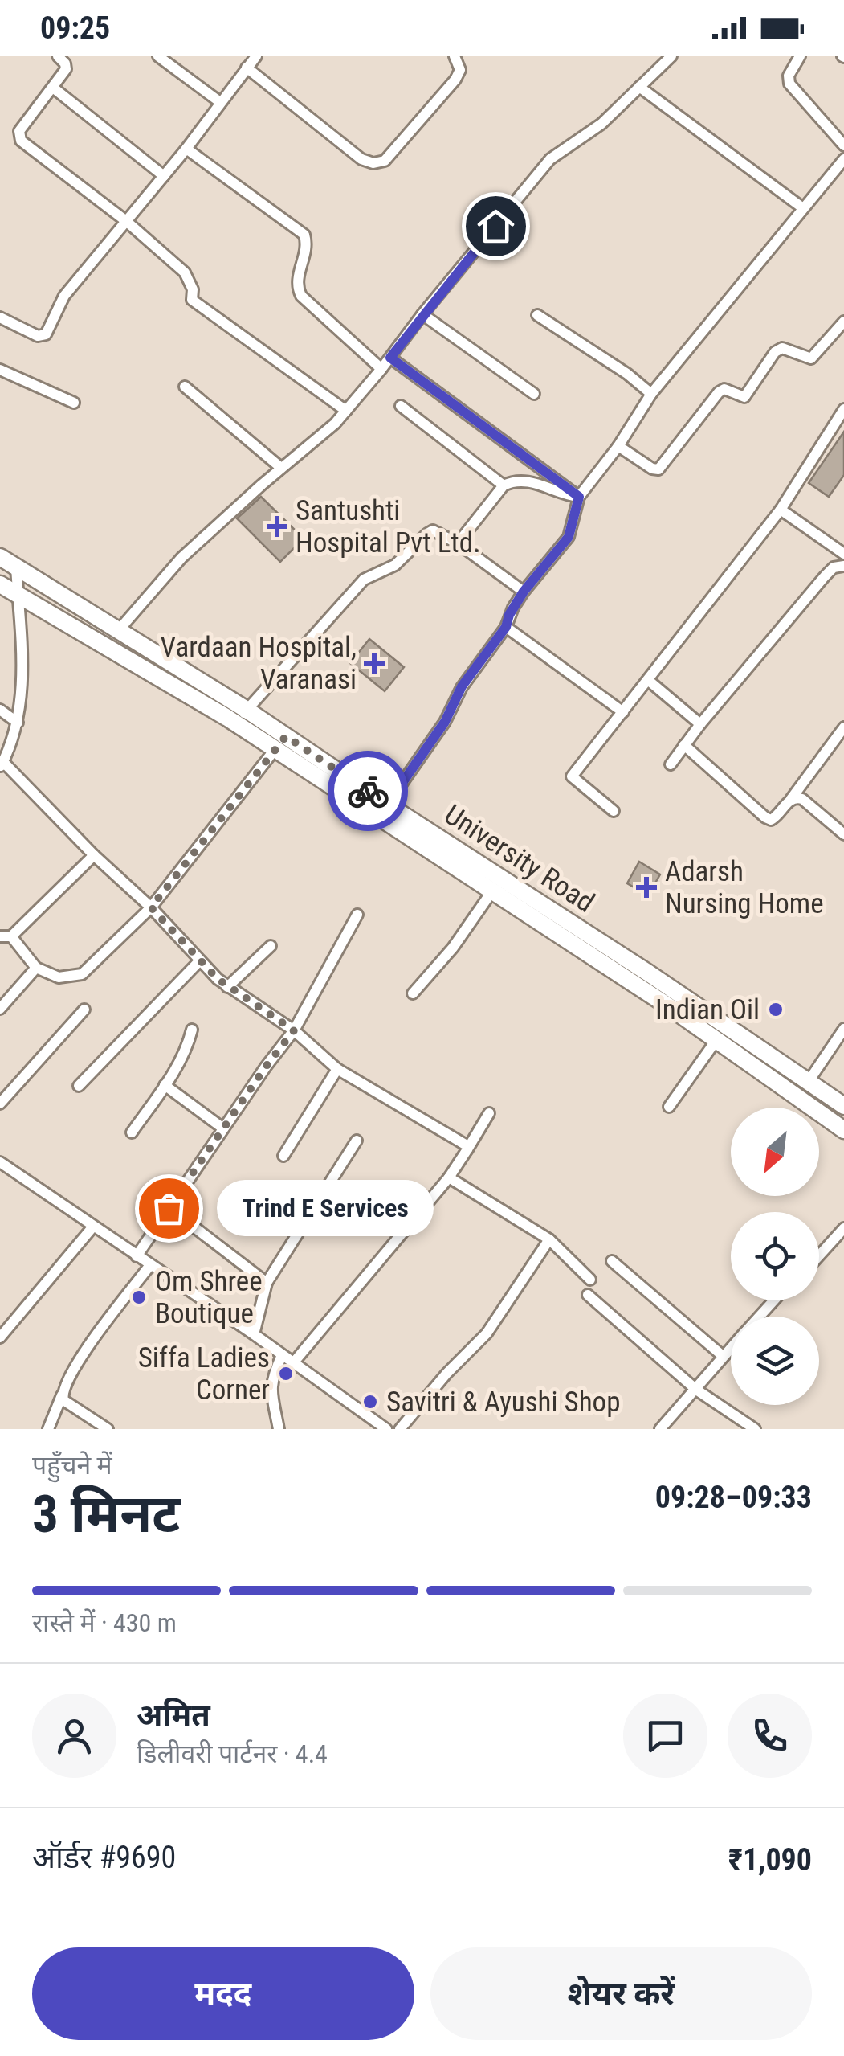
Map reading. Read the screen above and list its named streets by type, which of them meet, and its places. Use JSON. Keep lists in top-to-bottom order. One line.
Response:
{"streets":{"main road":["University Road"]},"places":{"health":["Santushti Hospital Pvt Ltd.","Vardaan Hospital, Varanasi","Adarsh Nursing Home"],"other":["Indian Oil","Trind E Services","Om Shree Boutique","Siffa Ladies Corner","Savitri & Ayushi Shop"]},"north":"bottom left","page":{"status":"09:25","bubble":"Trind E Services","heading":["3 मिनट","पहुँचने में","09:28–09:33"],"panel":["अमित","डिलीवरी पार्टनर · 4.4","ऑर्डर #9690","₹1,090"],"bar":"रास्ते में · 430 m","buttons":["मदद","शेयर करें"]}}
